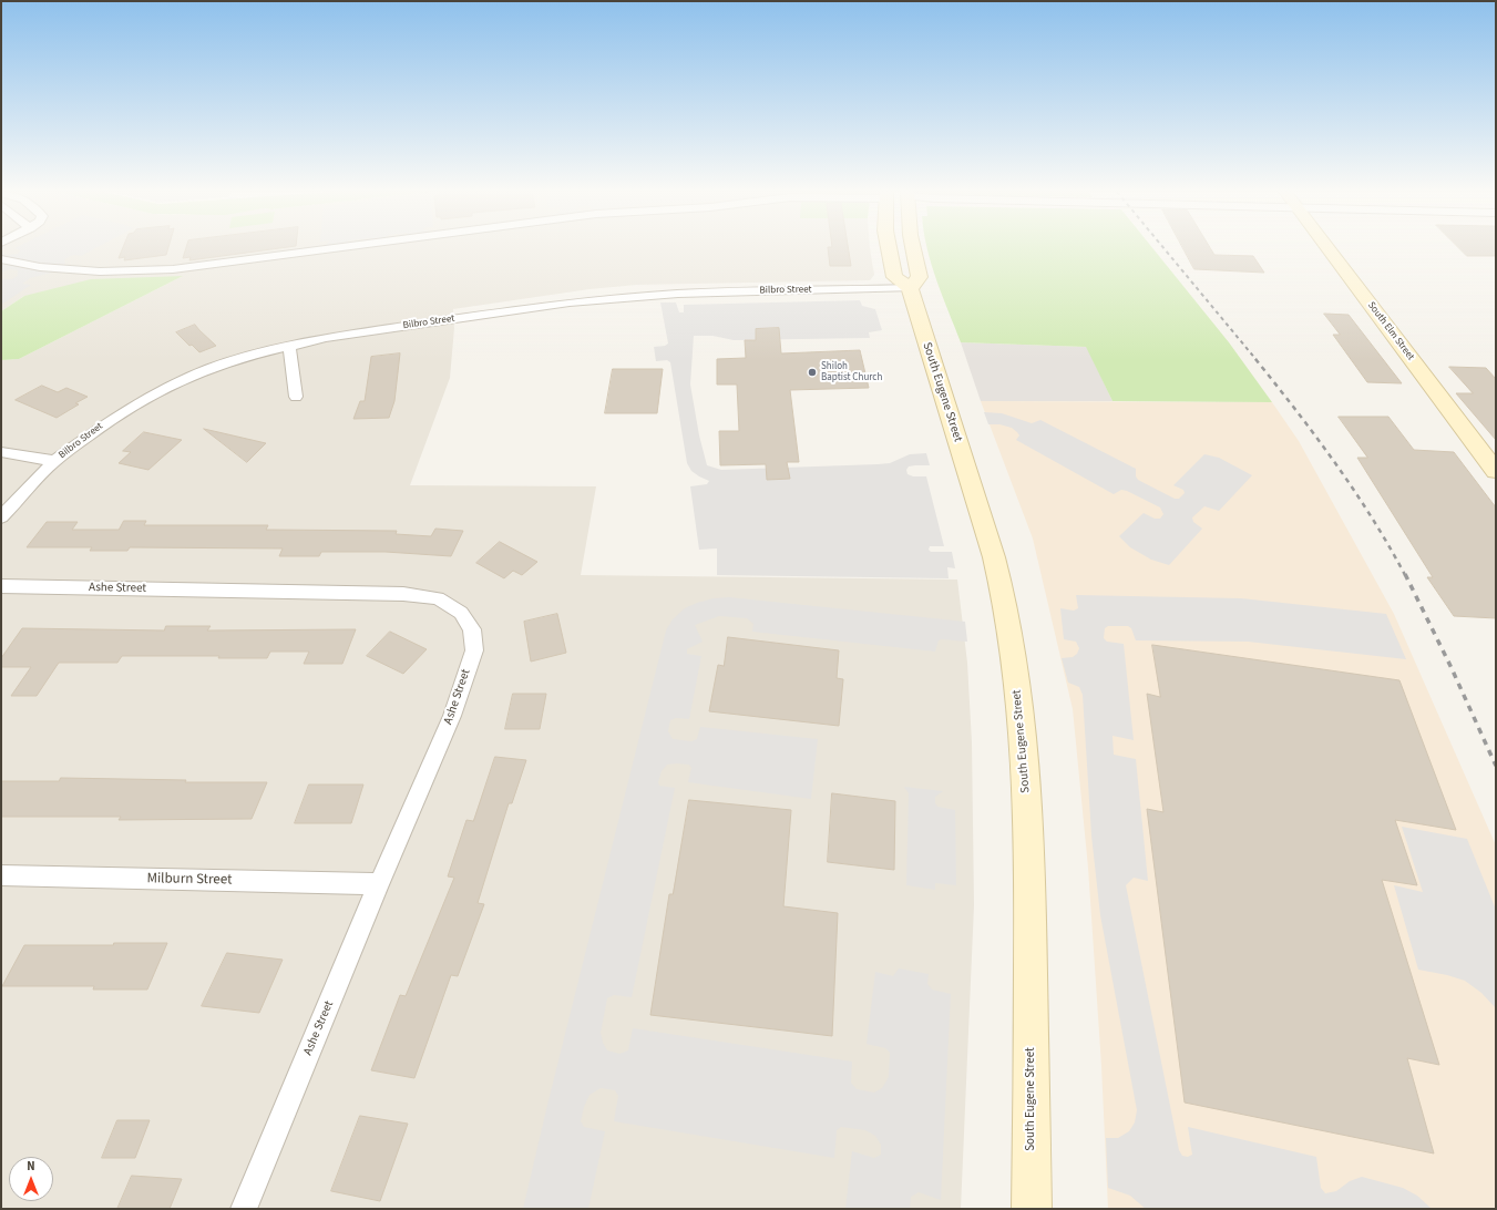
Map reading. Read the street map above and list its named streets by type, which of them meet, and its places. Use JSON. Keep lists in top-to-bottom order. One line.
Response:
{"streets":{"main road":["South Elm Street","South Eugene Street"],"street":["Bilbro Street","Ashe Street","Milburn Street"]},"crossings":[["Bilbro Street","South Eugene Street"],["Ashe Street","Milburn Street"]],"places":["Shiloh Baptist Church"],"north":"top"}
